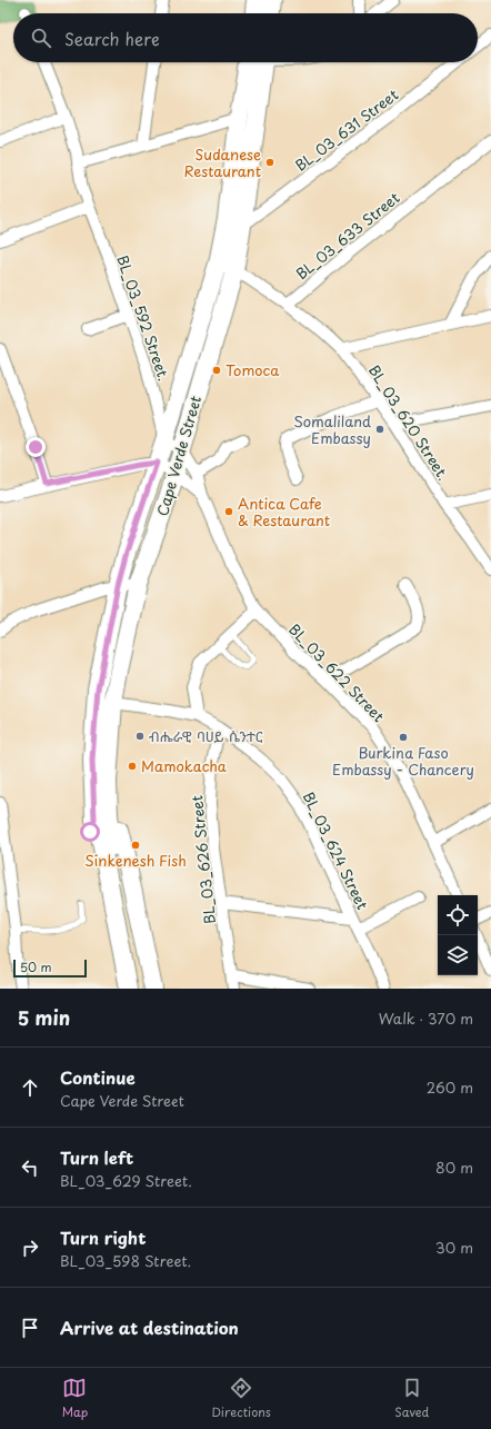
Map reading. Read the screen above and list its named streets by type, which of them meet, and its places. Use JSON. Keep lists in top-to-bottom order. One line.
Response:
{"streets":{"main road":["Cape Verde Street"],"street":["BL_03_631 Street","BL_03_633 Street","BL_03_592 Street.","BL_03_620 Street.","BL_03_622 Street","BL_03_624 Street","BL_03_626 Street"]},"crossings":[["BL_03_631 Street","Cape Verde Street"],["BL_03_633 Street","BL_03_620 Street."],["BL_03_592 Street.","Cape Verde Street"],["Cape Verde Street","BL_03_622 Street"],["Cape Verde Street","BL_03_624 Street"],["BL_03_624 Street","BL_03_626 Street"]],"places":["Sudanese Restaurant","Tomoca","Somaliland Embassy","Antica Cafe & Restaurant","ብሔራዊ ባሀይ ሴንተር","Burkina Faso Embassy - Chancery","Mamokacha","Sinkenesh Fish"],"scale_bar":"50 m","page":{"search":"Search here","scale":"50 m","heading":["5 min","Walk · 370 m"],"list":[["Continue","Cape Verde Street","260 m"],["Turn left","BL_03_629 Street.","80 m"],["Turn right","BL_03_598 Street.","30 m"],"Arrive at destination"],"nav":["Map","Directions","Saved"]}}
